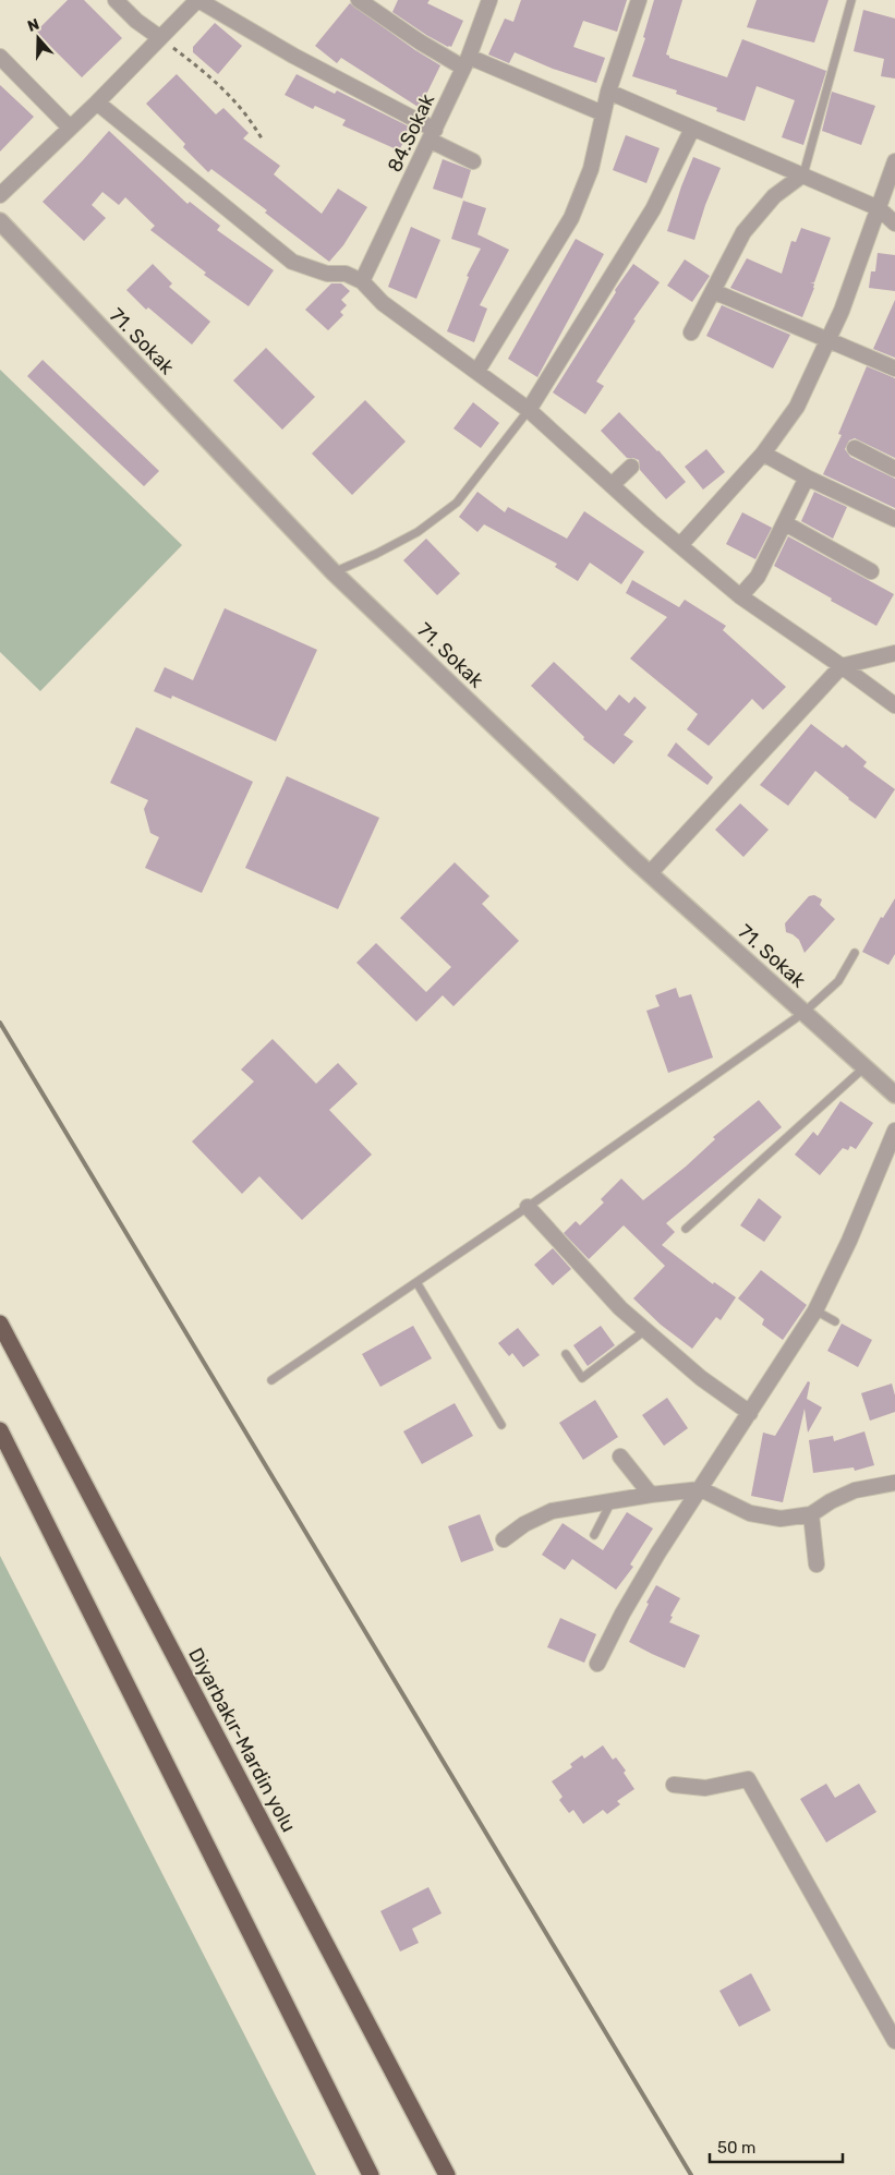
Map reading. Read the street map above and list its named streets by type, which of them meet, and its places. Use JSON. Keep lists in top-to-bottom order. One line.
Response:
{"streets":{"highway":["Diyarbakır-Mardin yolu"],"street":["84.Sokak","71. Sokak"]},"scale_bar":"50 m","north":"top"}
